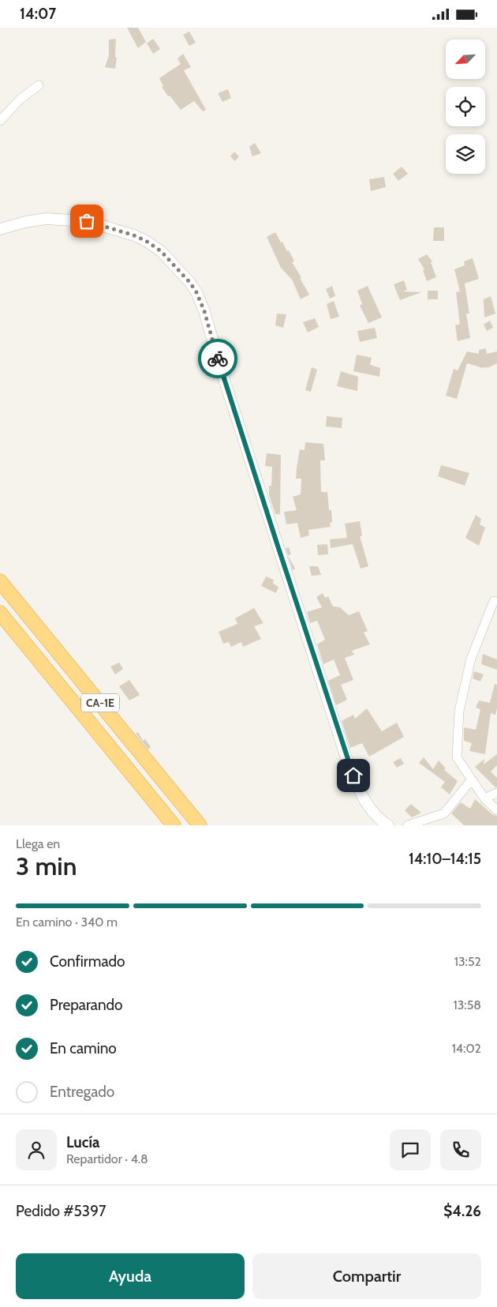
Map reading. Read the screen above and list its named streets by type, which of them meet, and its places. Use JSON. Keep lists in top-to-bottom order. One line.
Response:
{"streets":{"highway":["CA-1E"]},"north":"bottom left","page":{"status":"14:07","heading":["3 min","Llega en","14:10–14:15"],"panel":["Lucía","Repartidor · 4.8","Pedido #5397","$4.26"],"bar":"En camino · 340 m","list":[["Confirmado","13:52"],["Preparando","13:58"],["En camino","14:02"],"Entregado"],"buttons":["Ayuda","Compartir"]}}
